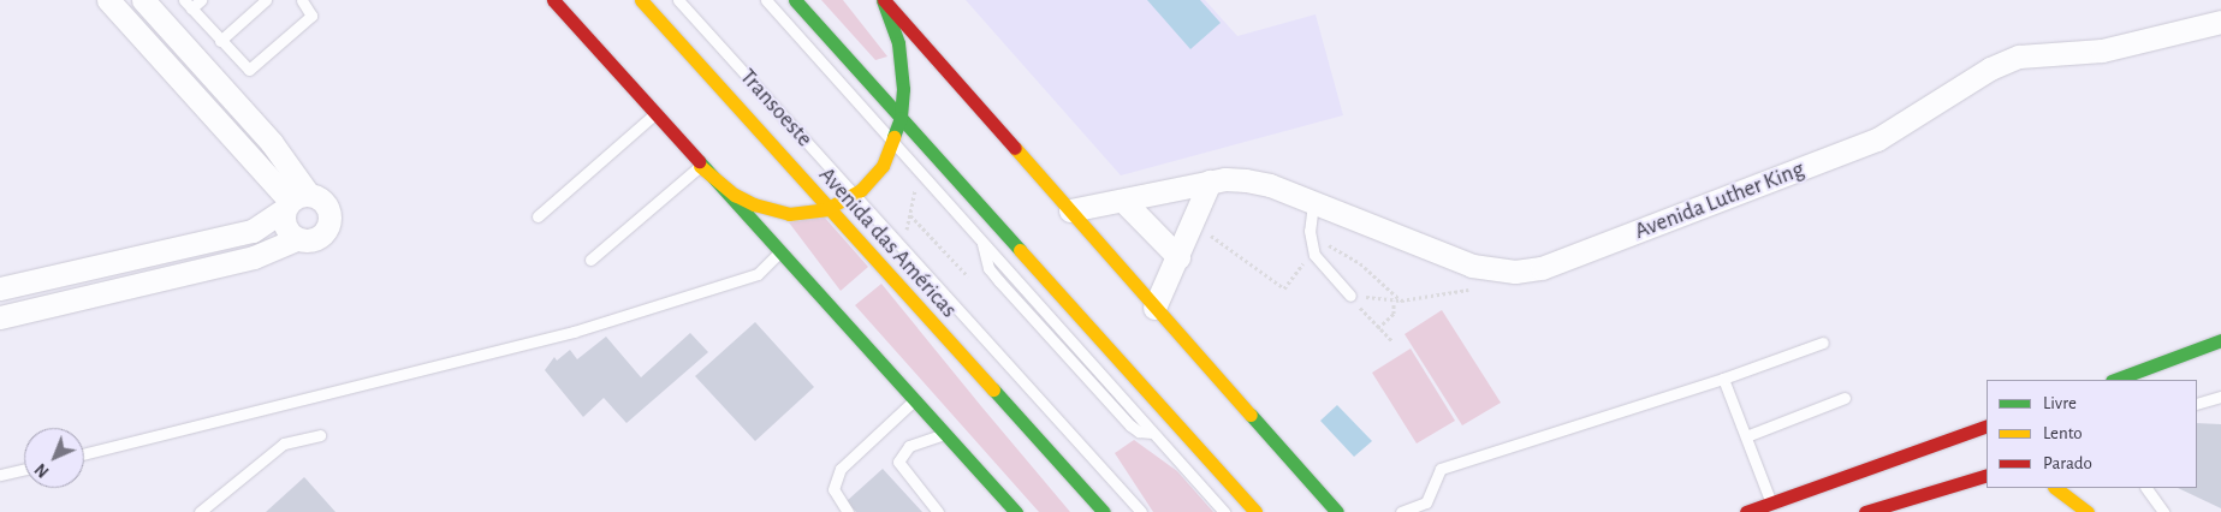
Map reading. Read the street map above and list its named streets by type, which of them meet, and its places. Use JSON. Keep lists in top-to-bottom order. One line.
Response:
{"streets":{"main road":["Avenida das Américas"],"street":["Avenida Luther King"],"lane":["Transoeste"]},"legend":["Livre","Lento","Parado"],"north":"bottom left"}
